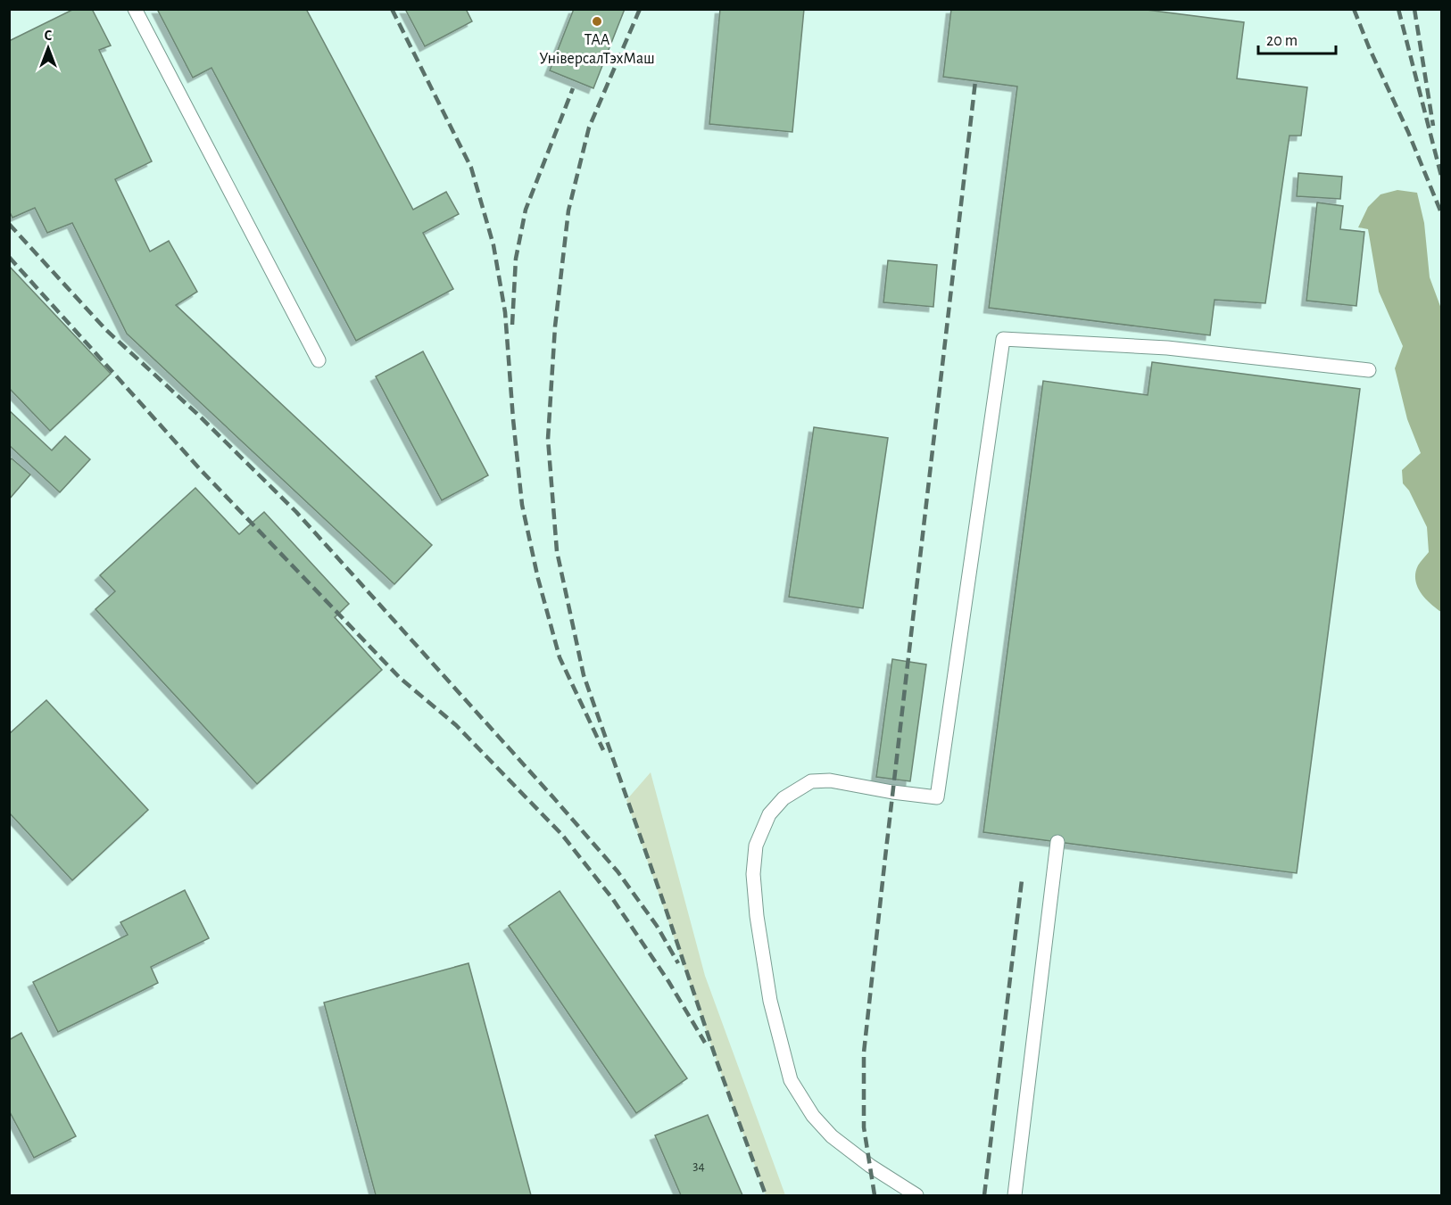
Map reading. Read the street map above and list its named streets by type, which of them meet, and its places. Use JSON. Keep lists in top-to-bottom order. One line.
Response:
{"places":["ТАА УніверсалТэхМаш"],"house_numbers":["34"],"scale_bar":"20 m","north":"top"}
